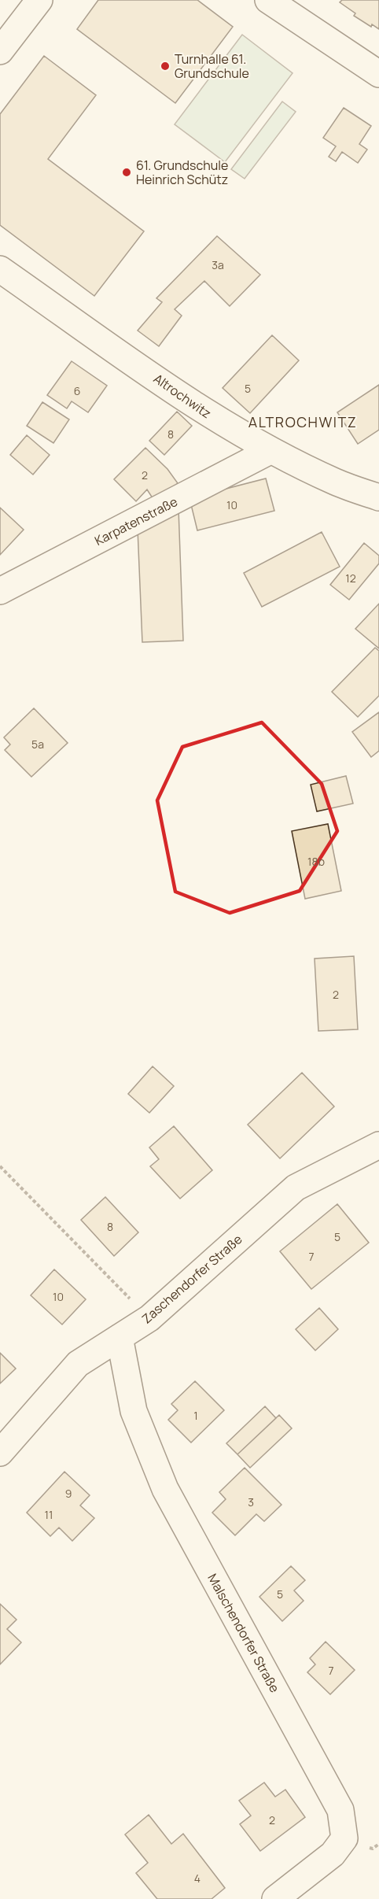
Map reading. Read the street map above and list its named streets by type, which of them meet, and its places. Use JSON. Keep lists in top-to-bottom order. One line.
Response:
{"streets":{"street":["Altrochwitz","Karpatenstraße","Zaschendorfer Straße","Malschendorfer Straße"]},"crossings":[["Altrochwitz","Karpatenstraße"],["Zaschendorfer Straße","Malschendorfer Straße"]],"districts":["ALTROCHWITZ"],"places":["Turnhalle 61. Grundschule","61. Grundschule Heinrich Schütz"],"house_numbers":["3a","5","6","8","2","10","12","5a","18b","2","8","5","7","10","1","9","3","11","5","7","2","4"]}
